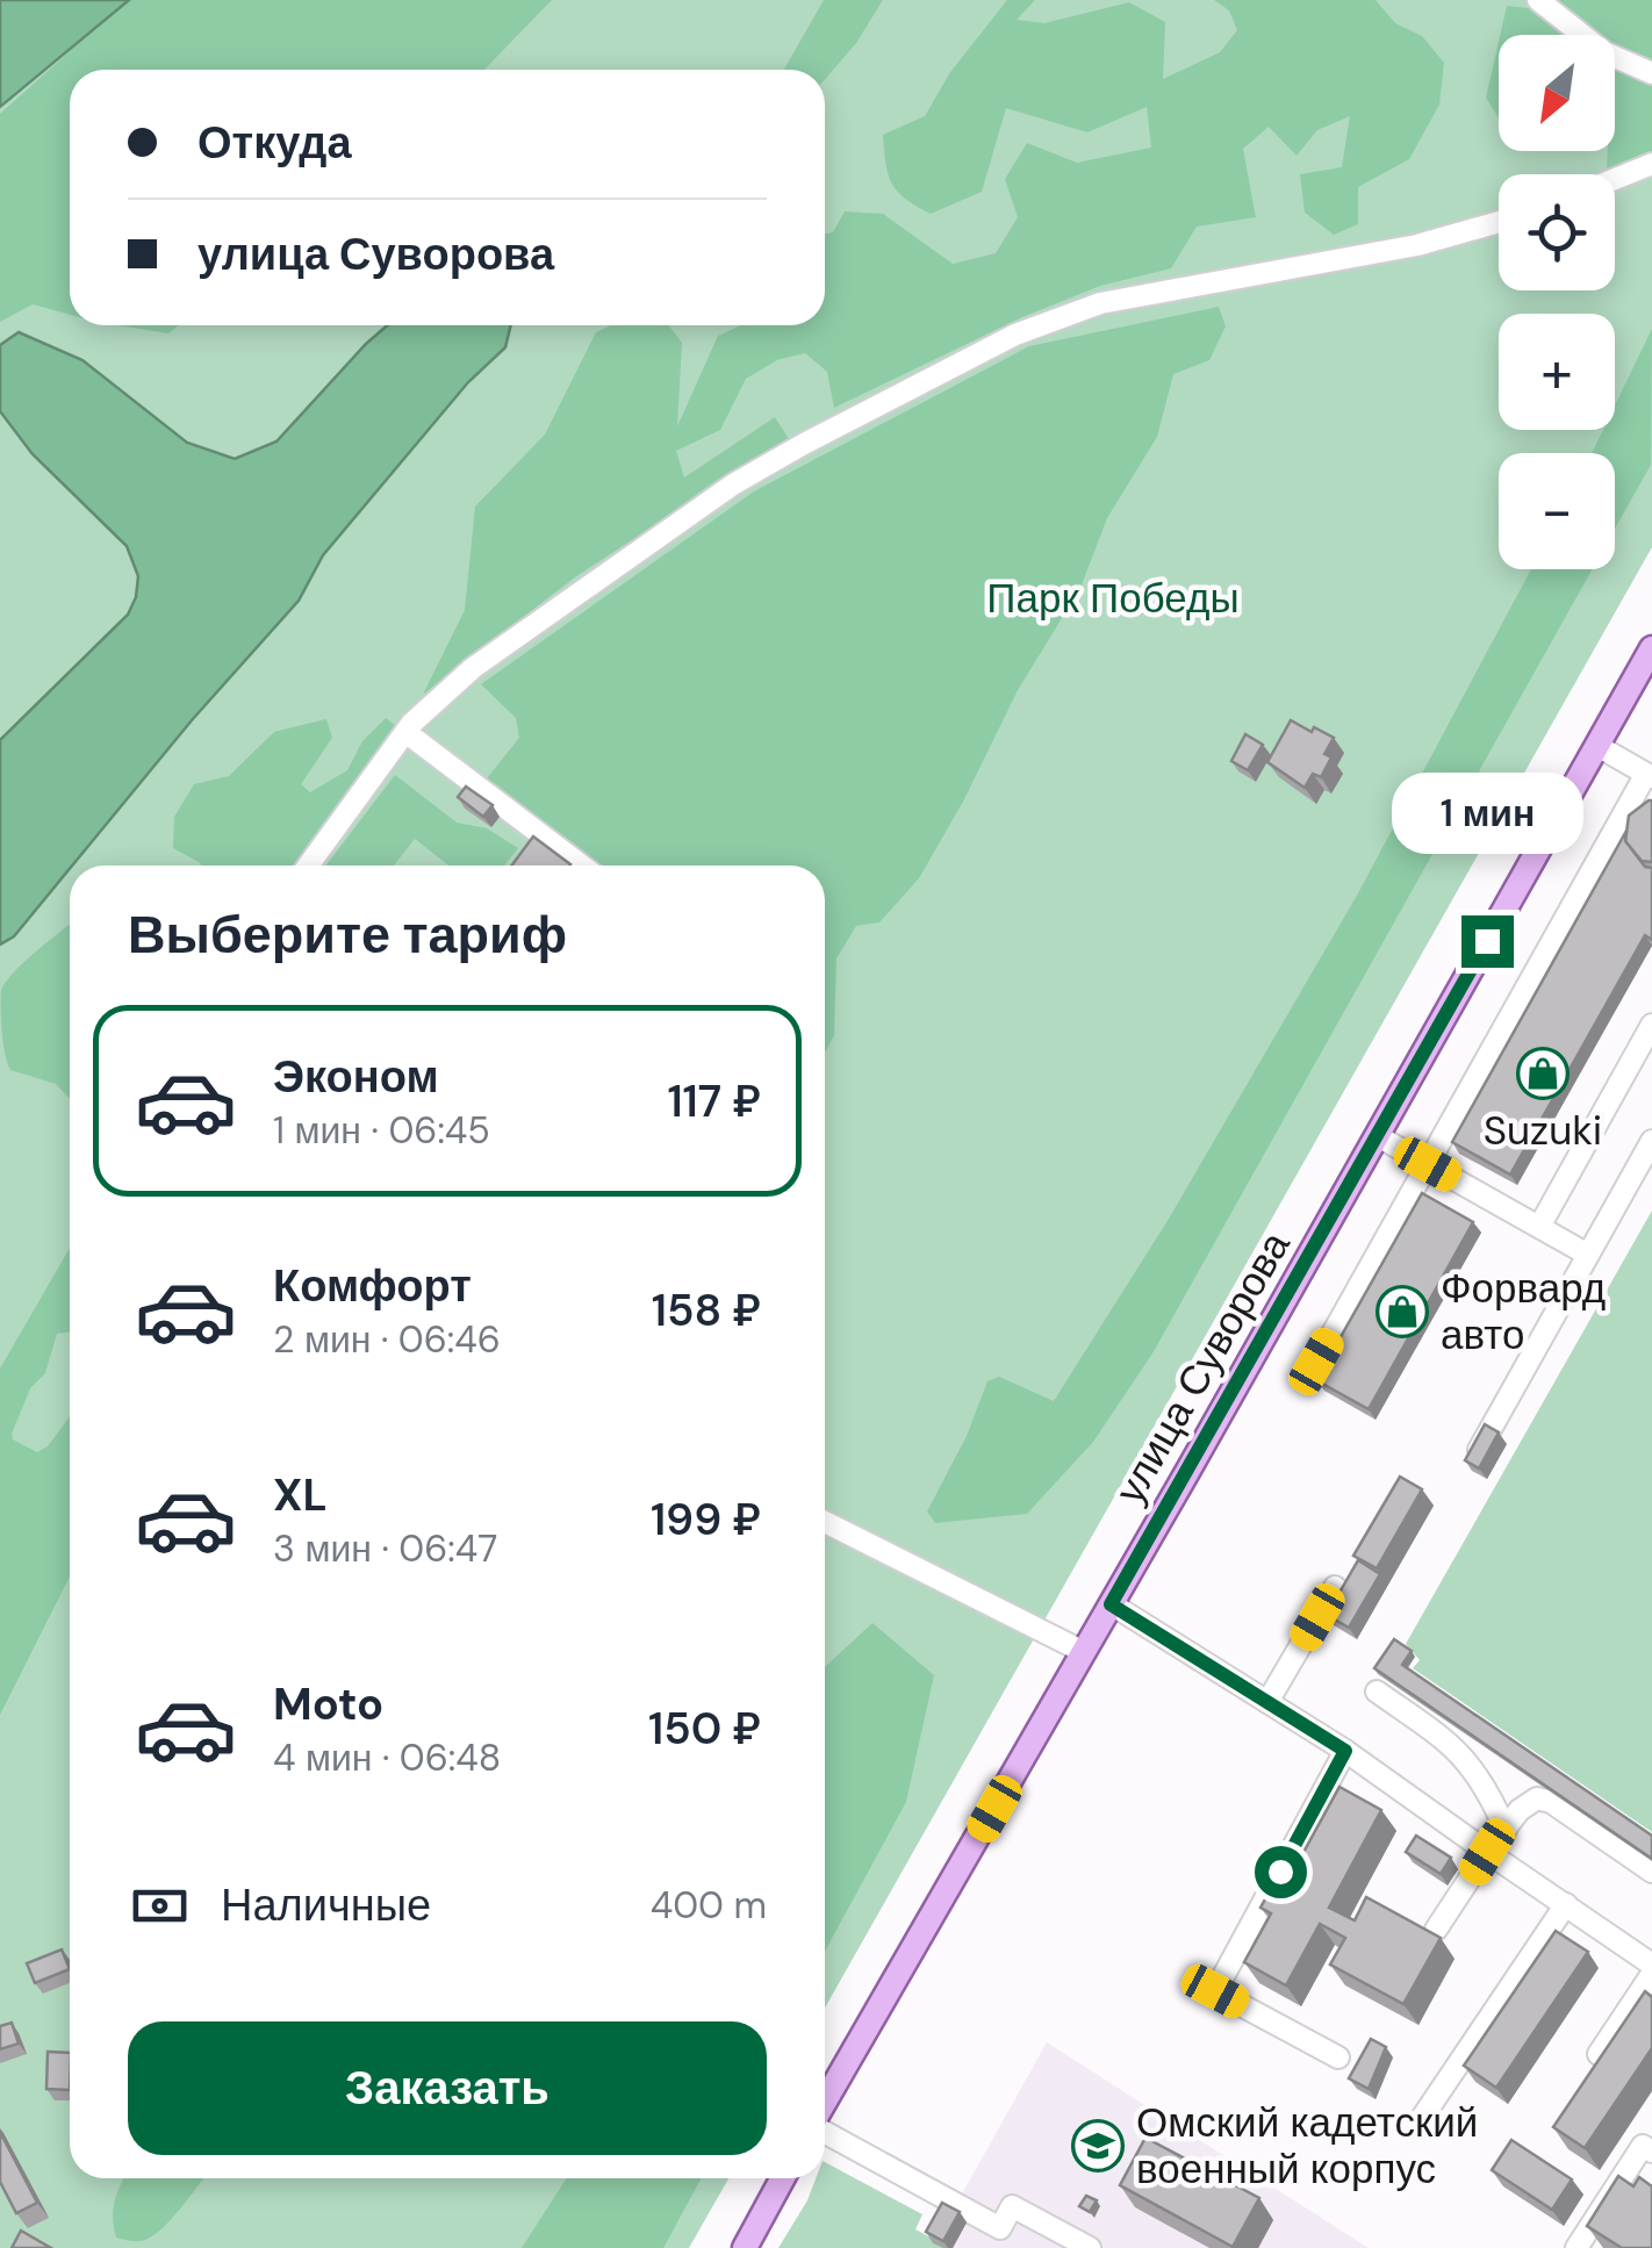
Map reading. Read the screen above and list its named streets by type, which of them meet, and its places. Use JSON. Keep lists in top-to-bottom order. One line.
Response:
{"streets":{"main road":["улица Суворова"]},"parks":["Парк Победы"],"places":{"shop":["Suzuki","Форвард авто"],"school or university":["Омский кадетский военный корпус"]},"north":"bottom left","page":{"map_buttons":["+","−"],"banner":["Откуда","улица Суворова"],"bubble":"1 мин","heading":"Выберите тариф","list":[{"name":"Эконом","note":"1 мин · 06:45","value":"117 ₽"},{"name":"Комфорт","note":"2 мин · 06:46","value":"158 ₽"},{"name":"XL","note":"3 мин · 06:47","value":"199 ₽"},{"name":"Moto","note":"4 мин · 06:48","value":"150 ₽"}],"pay":["Наличные","400 m"],"buttons":"Заказать"}}
